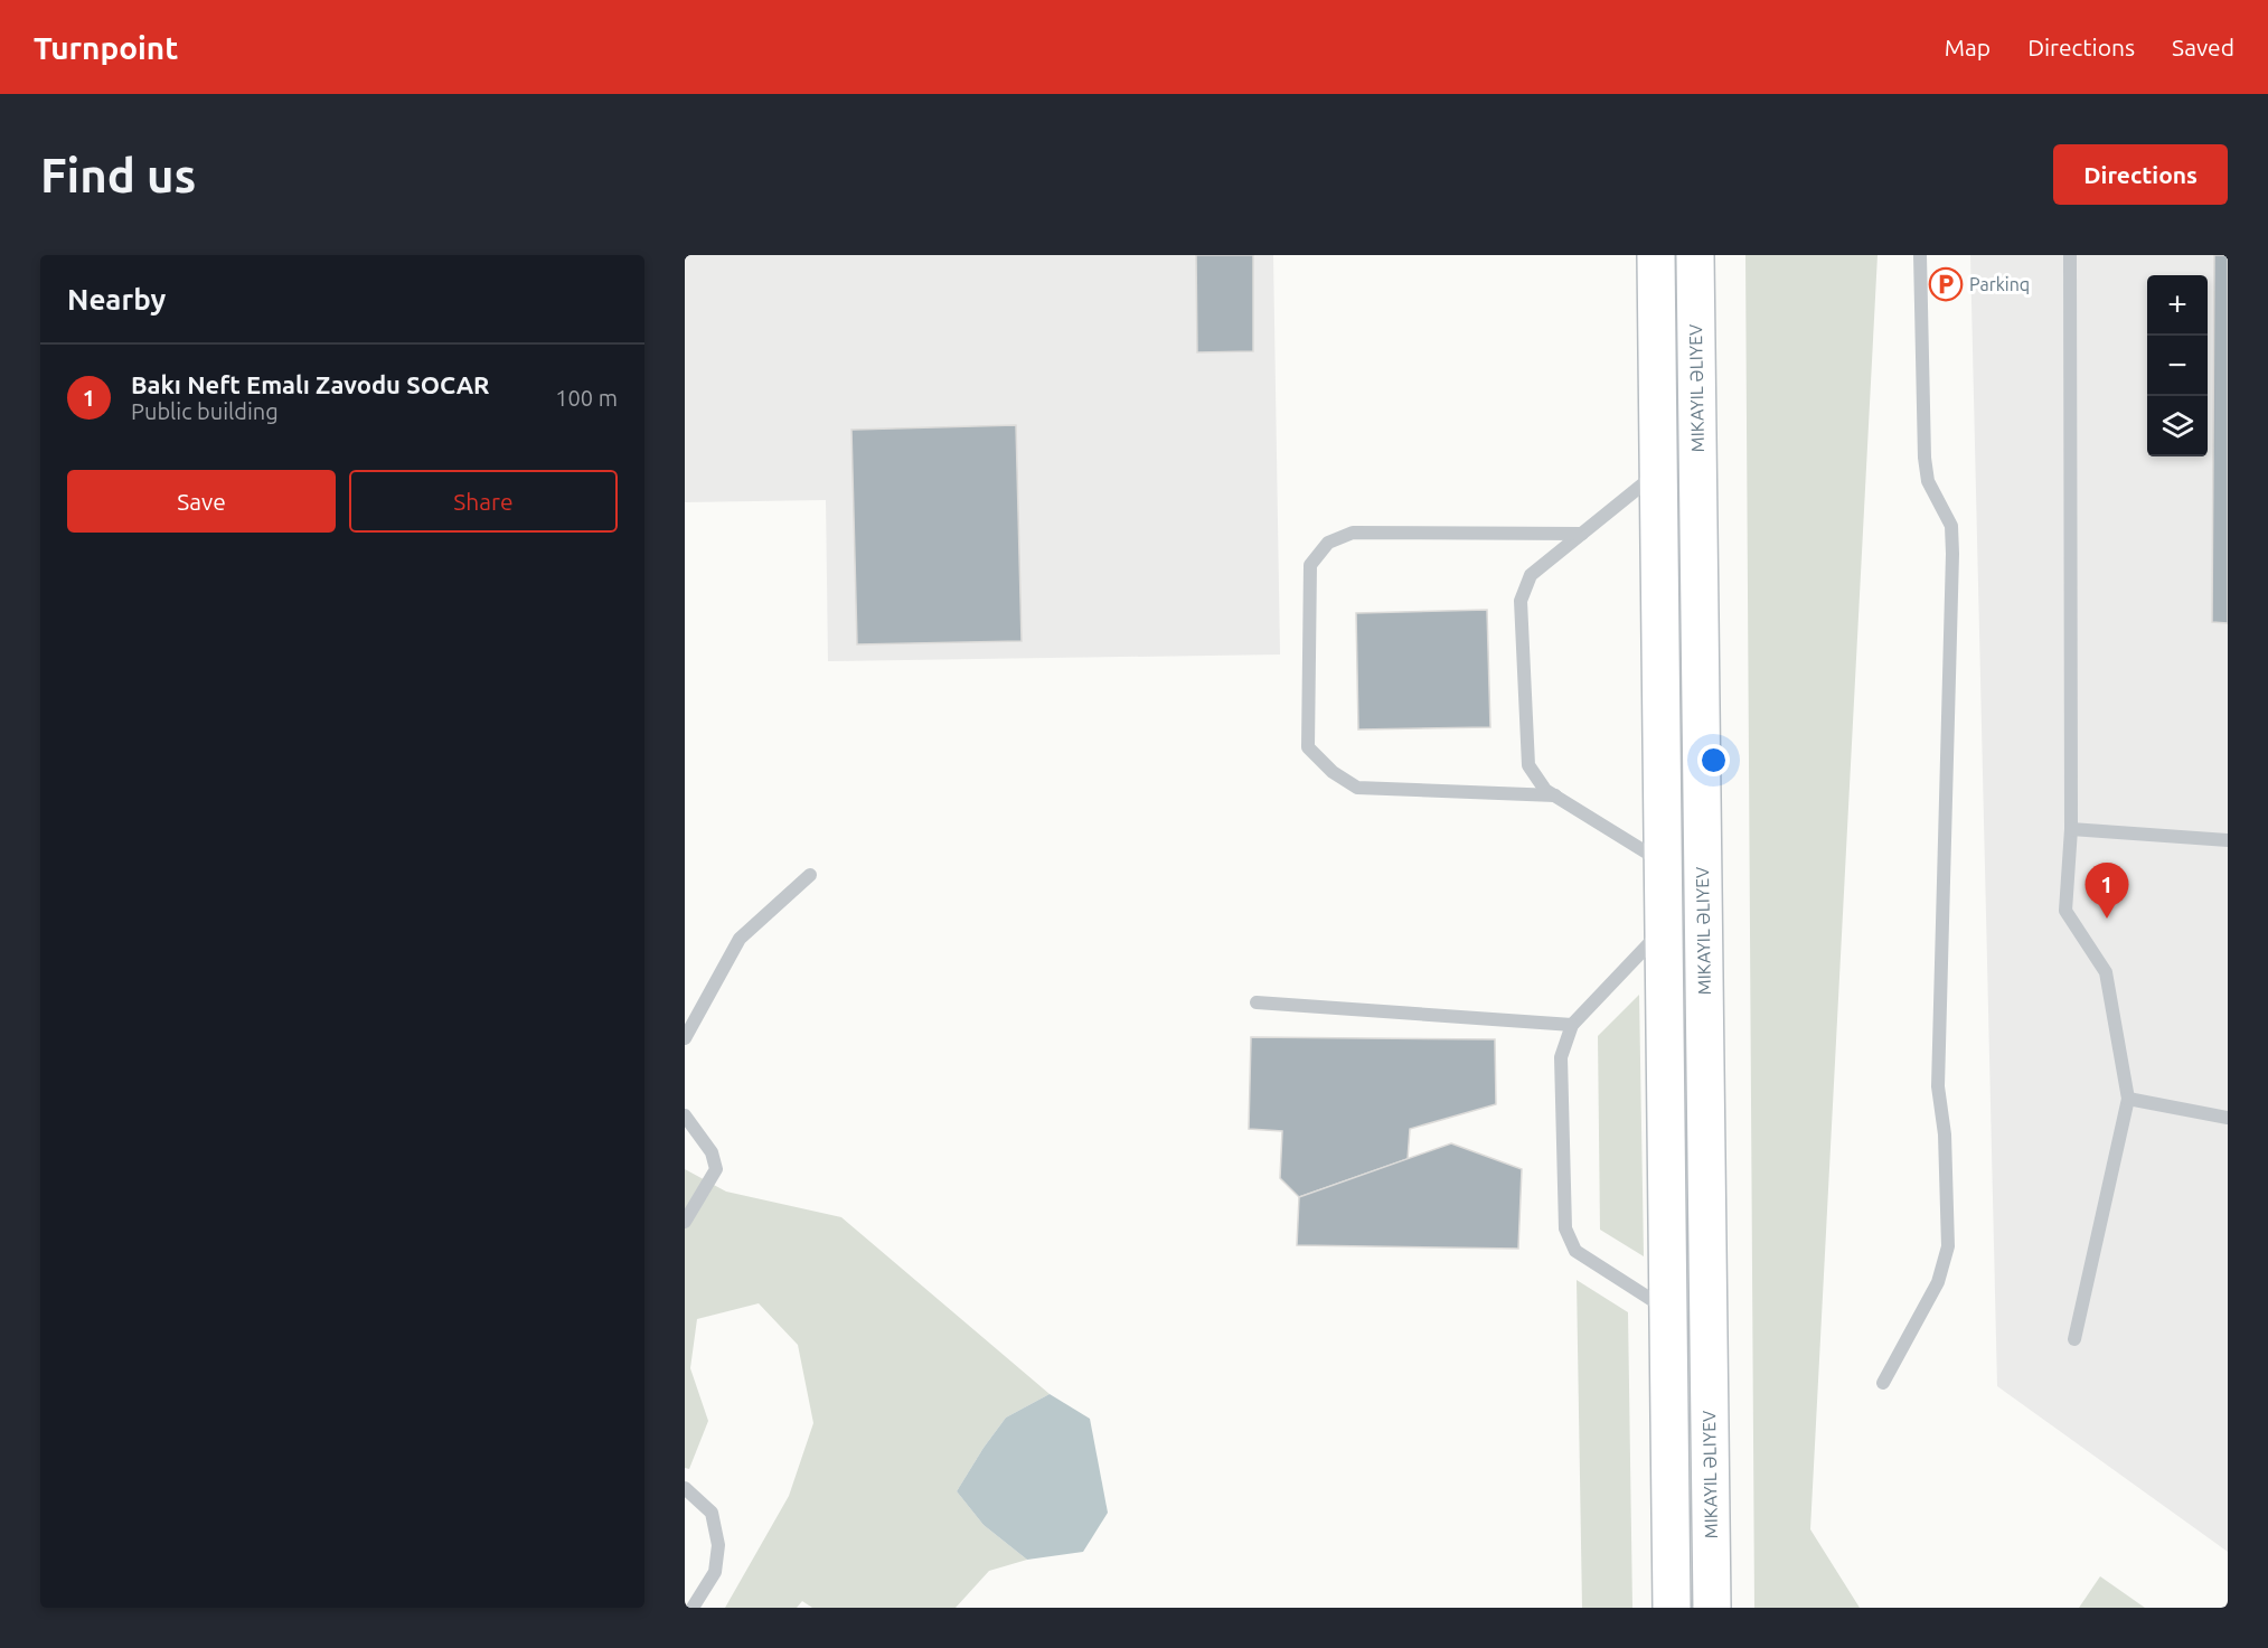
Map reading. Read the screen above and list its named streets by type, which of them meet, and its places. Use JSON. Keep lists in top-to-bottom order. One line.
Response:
{"places":{"parking":["Parkinq"]},"page":{"header":"Turnpoint","nav":["Map","Directions","Saved"],"buttons":["Directions",["Save","Share"]],"title":"Find us","heading":"Nearby","map_buttons":["+","−"],"list":[{"mark":"1","name":"Bakı Neft Emalı Zavodu SOCAR","note":"Public building","value":"100 m"}],"pins":"1"}}
